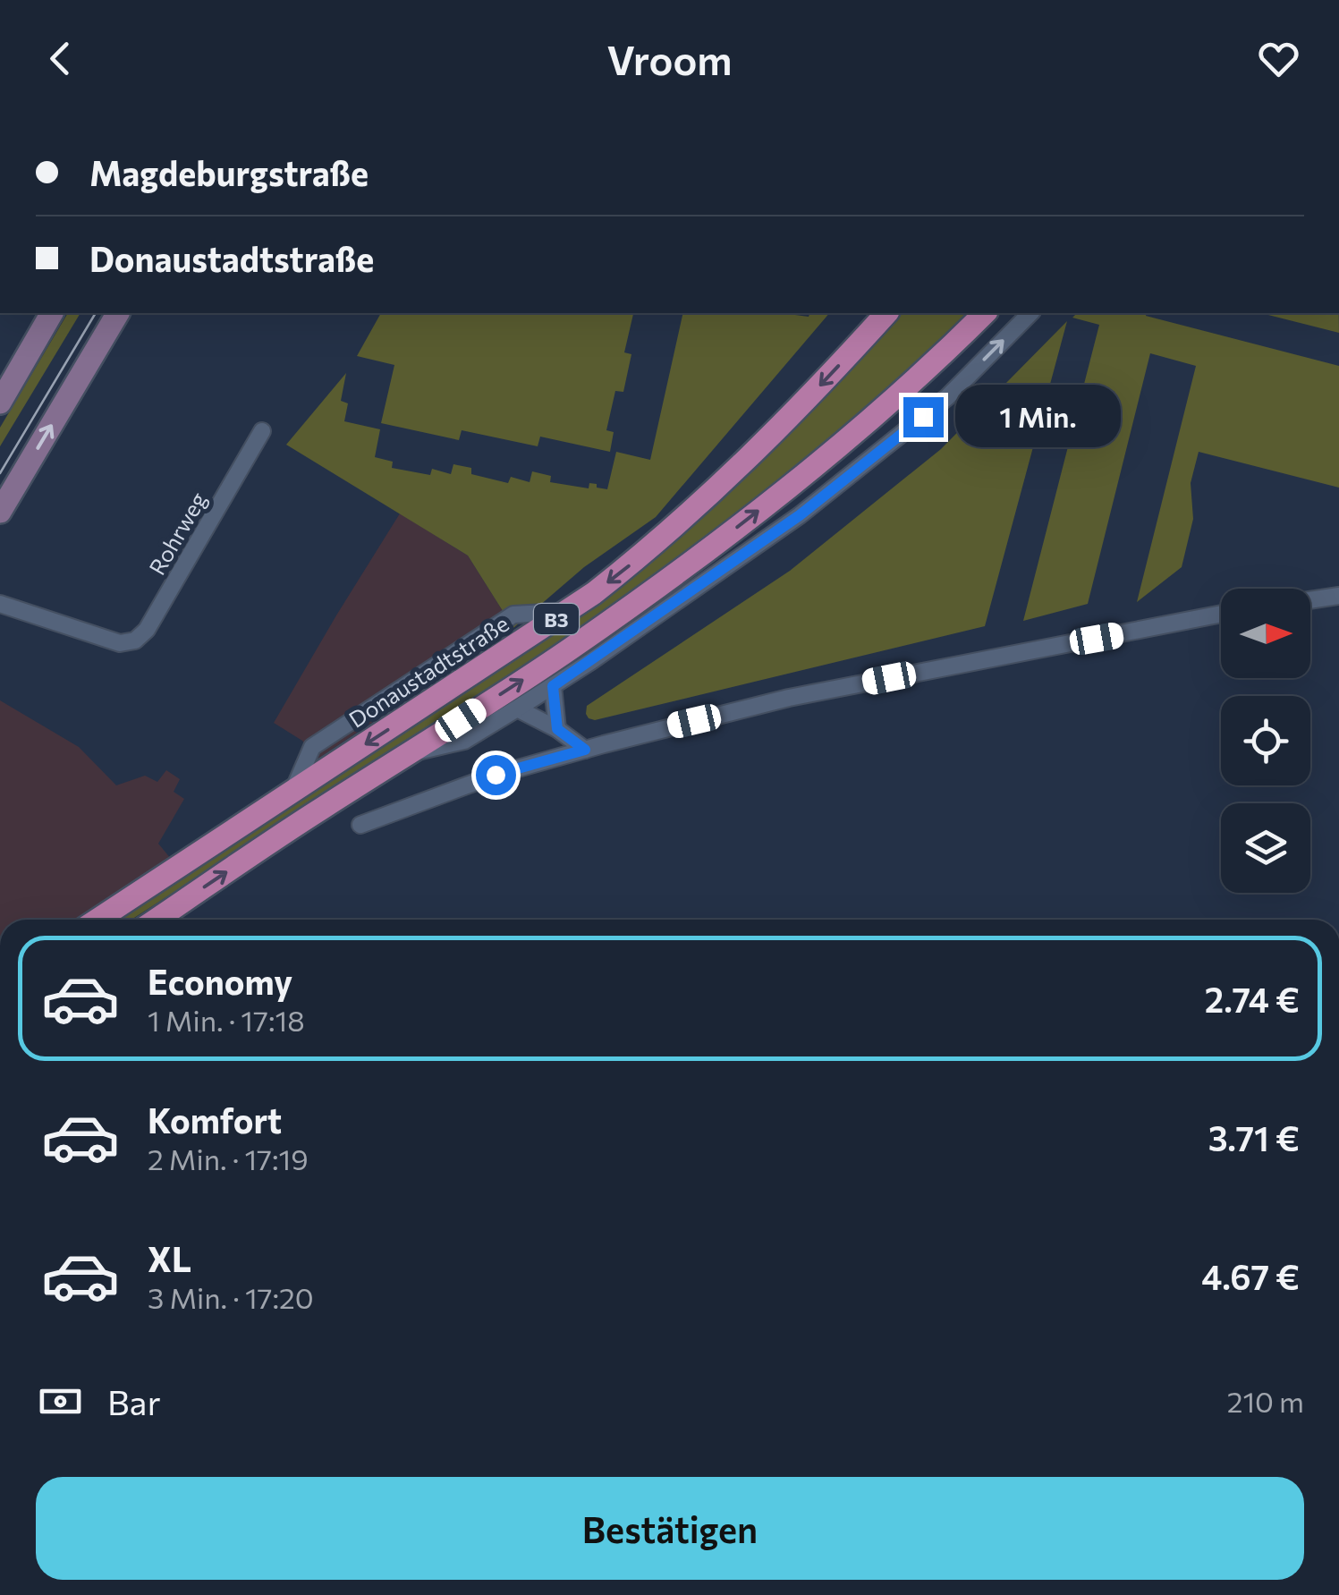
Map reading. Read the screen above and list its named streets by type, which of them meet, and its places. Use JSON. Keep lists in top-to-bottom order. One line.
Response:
{"streets":{"main road":["B3","Donaustadtstraße"],"street":["Rohrweg"]},"north":"right","page":{"header":"Vroom","banner":["Magdeburgstraße","Donaustadtstraße"],"bubble":"1 Min.","list":[{"name":"Economy","note":"1 Min. · 17:18","value":"2.74 €"},{"name":"Komfort","note":"2 Min. · 17:19","value":"3.71 €"},{"name":"XL","note":"3 Min. · 17:20","value":"4.67 €"}],"pay":["Bar","210 m"],"buttons":"Bestätigen"}}
